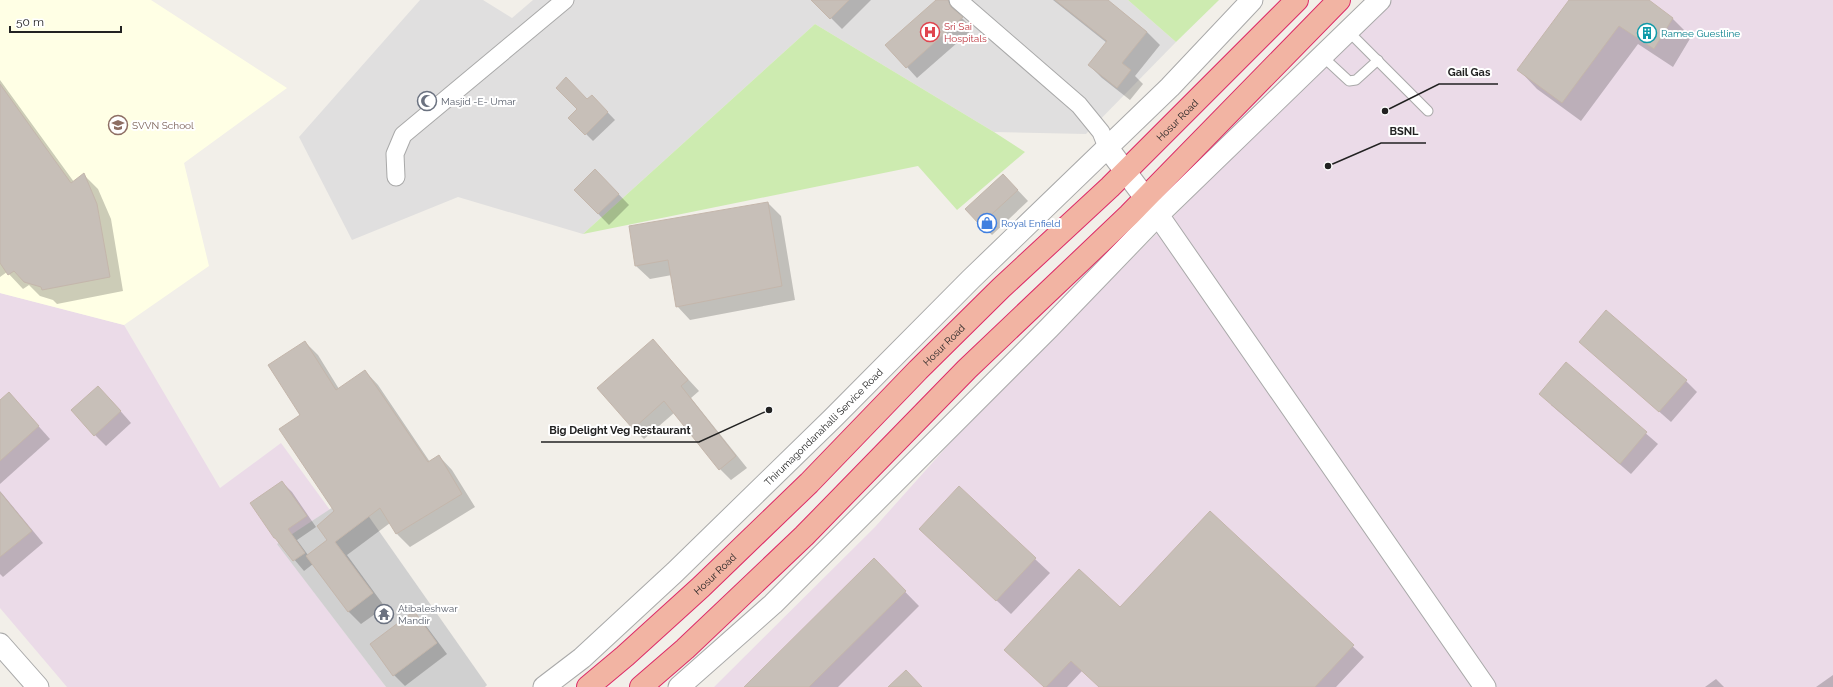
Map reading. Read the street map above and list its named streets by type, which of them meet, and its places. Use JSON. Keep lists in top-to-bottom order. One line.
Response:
{"streets":{"highway":["Hosur Road"],"street":["Thirumagondanahalli Service Road"]},"places":{"hospital":["Sri Sai Hospitals"],"building":["Ramee Guestline"],"mosque":["Masjid -E- Umar"],"other":["Gail Gas","BSNL","Big Delight Veg Restaurant"],"school or university":["SVVN School"],"shop":["Royal Enfield"],"temple":["Atibaleshwar Mandir"]},"scale_bar":"50 m"}
